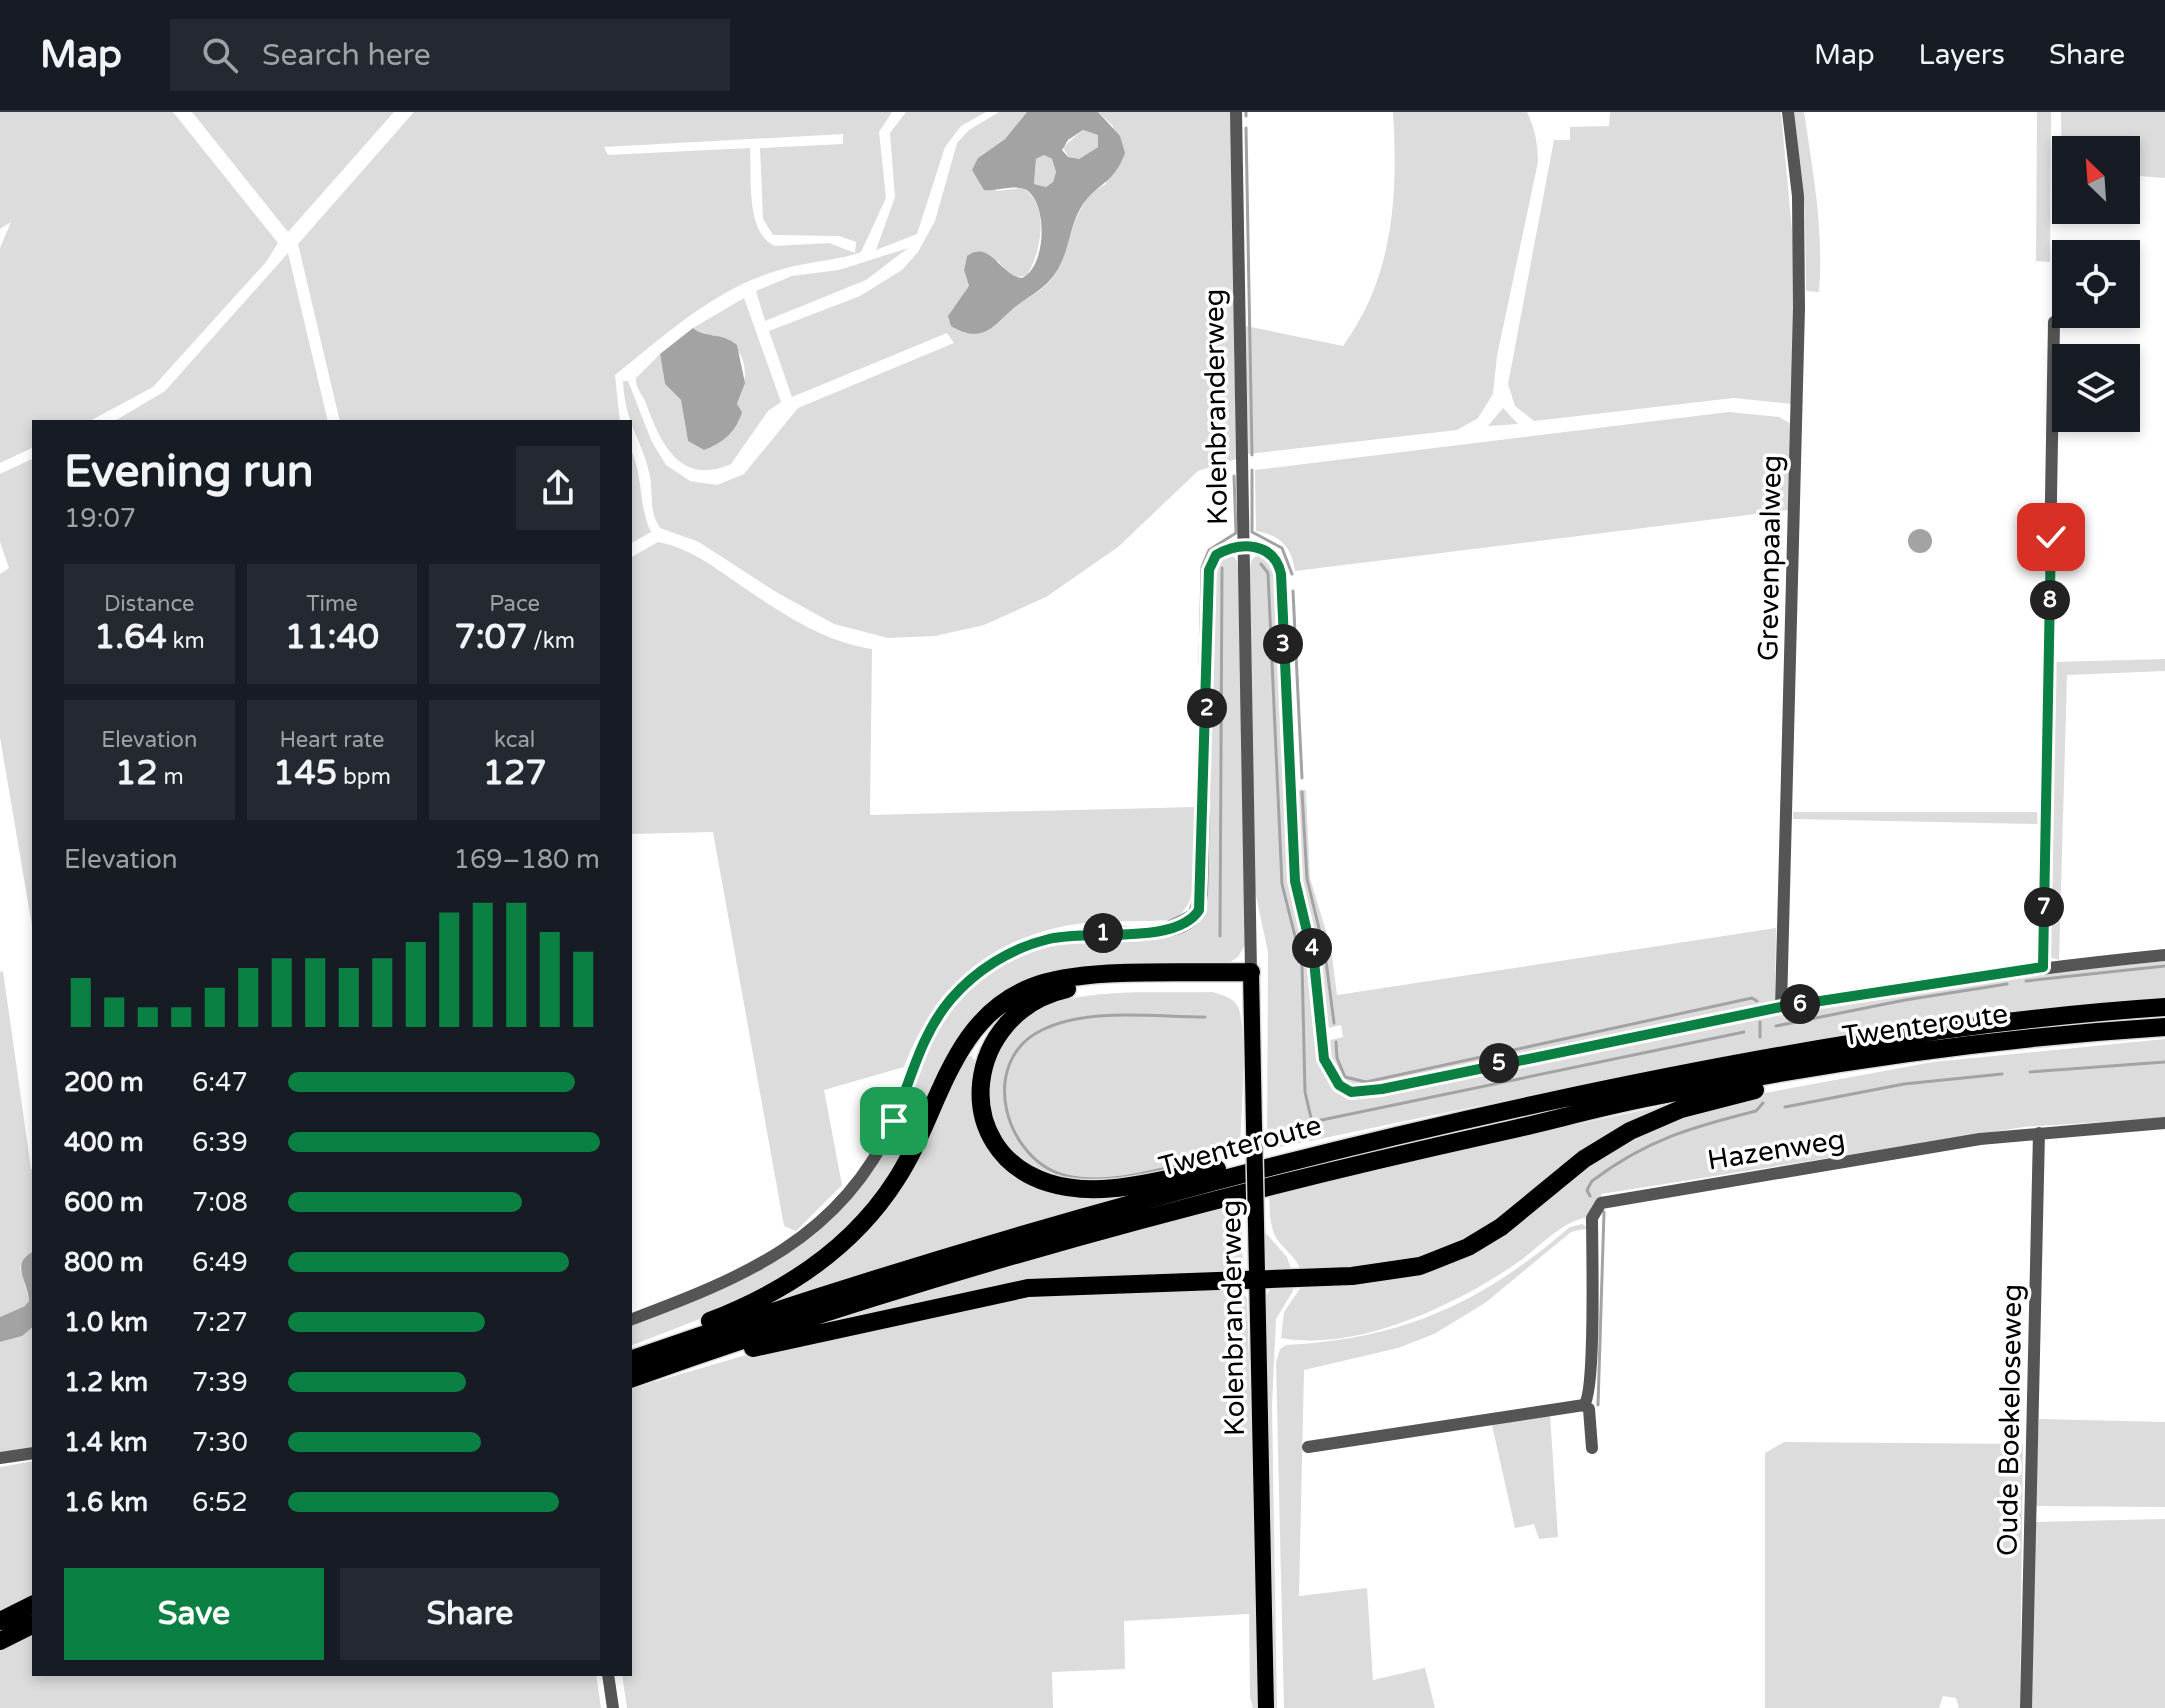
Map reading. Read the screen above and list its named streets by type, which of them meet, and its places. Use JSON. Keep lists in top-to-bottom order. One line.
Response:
{"streets":{"highway":["Twenteroute"],"main road":["Kolenbranderweg"],"street":["Grevenpaalweg","Hazenweg","Oude Boekeloseweg"]},"crossings":[["Hazenweg","Oude Boekeloseweg"]],"north":"top left","page":{"header":"Map","search":"Search here","nav":["Map","Layers","Share"],"heading":["Evening run","19:07"],"stats":[["Distance","1.64 km"],["Time","11:40"],["Pace","7:07 /km"],["Elevation","12 m"],["Heart rate","145 bpm"],["kcal","127"]],"pins":["8","3","2","7","1","4","6","5"],"chart":["Elevation","169–180 m"],"list":[{"name":"200 m","note":"6:47"},{"name":"400 m","note":"6:39"},{"name":"600 m","note":"7:08"},{"name":"800 m","note":"6:49"},{"name":"1.0 km","note":"7:27"},{"name":"1.2 km","note":"7:39"},{"name":"1.4 km","note":"7:30"},{"name":"1.6 km","note":"6:52"}],"buttons":["Save","Share"]}}
